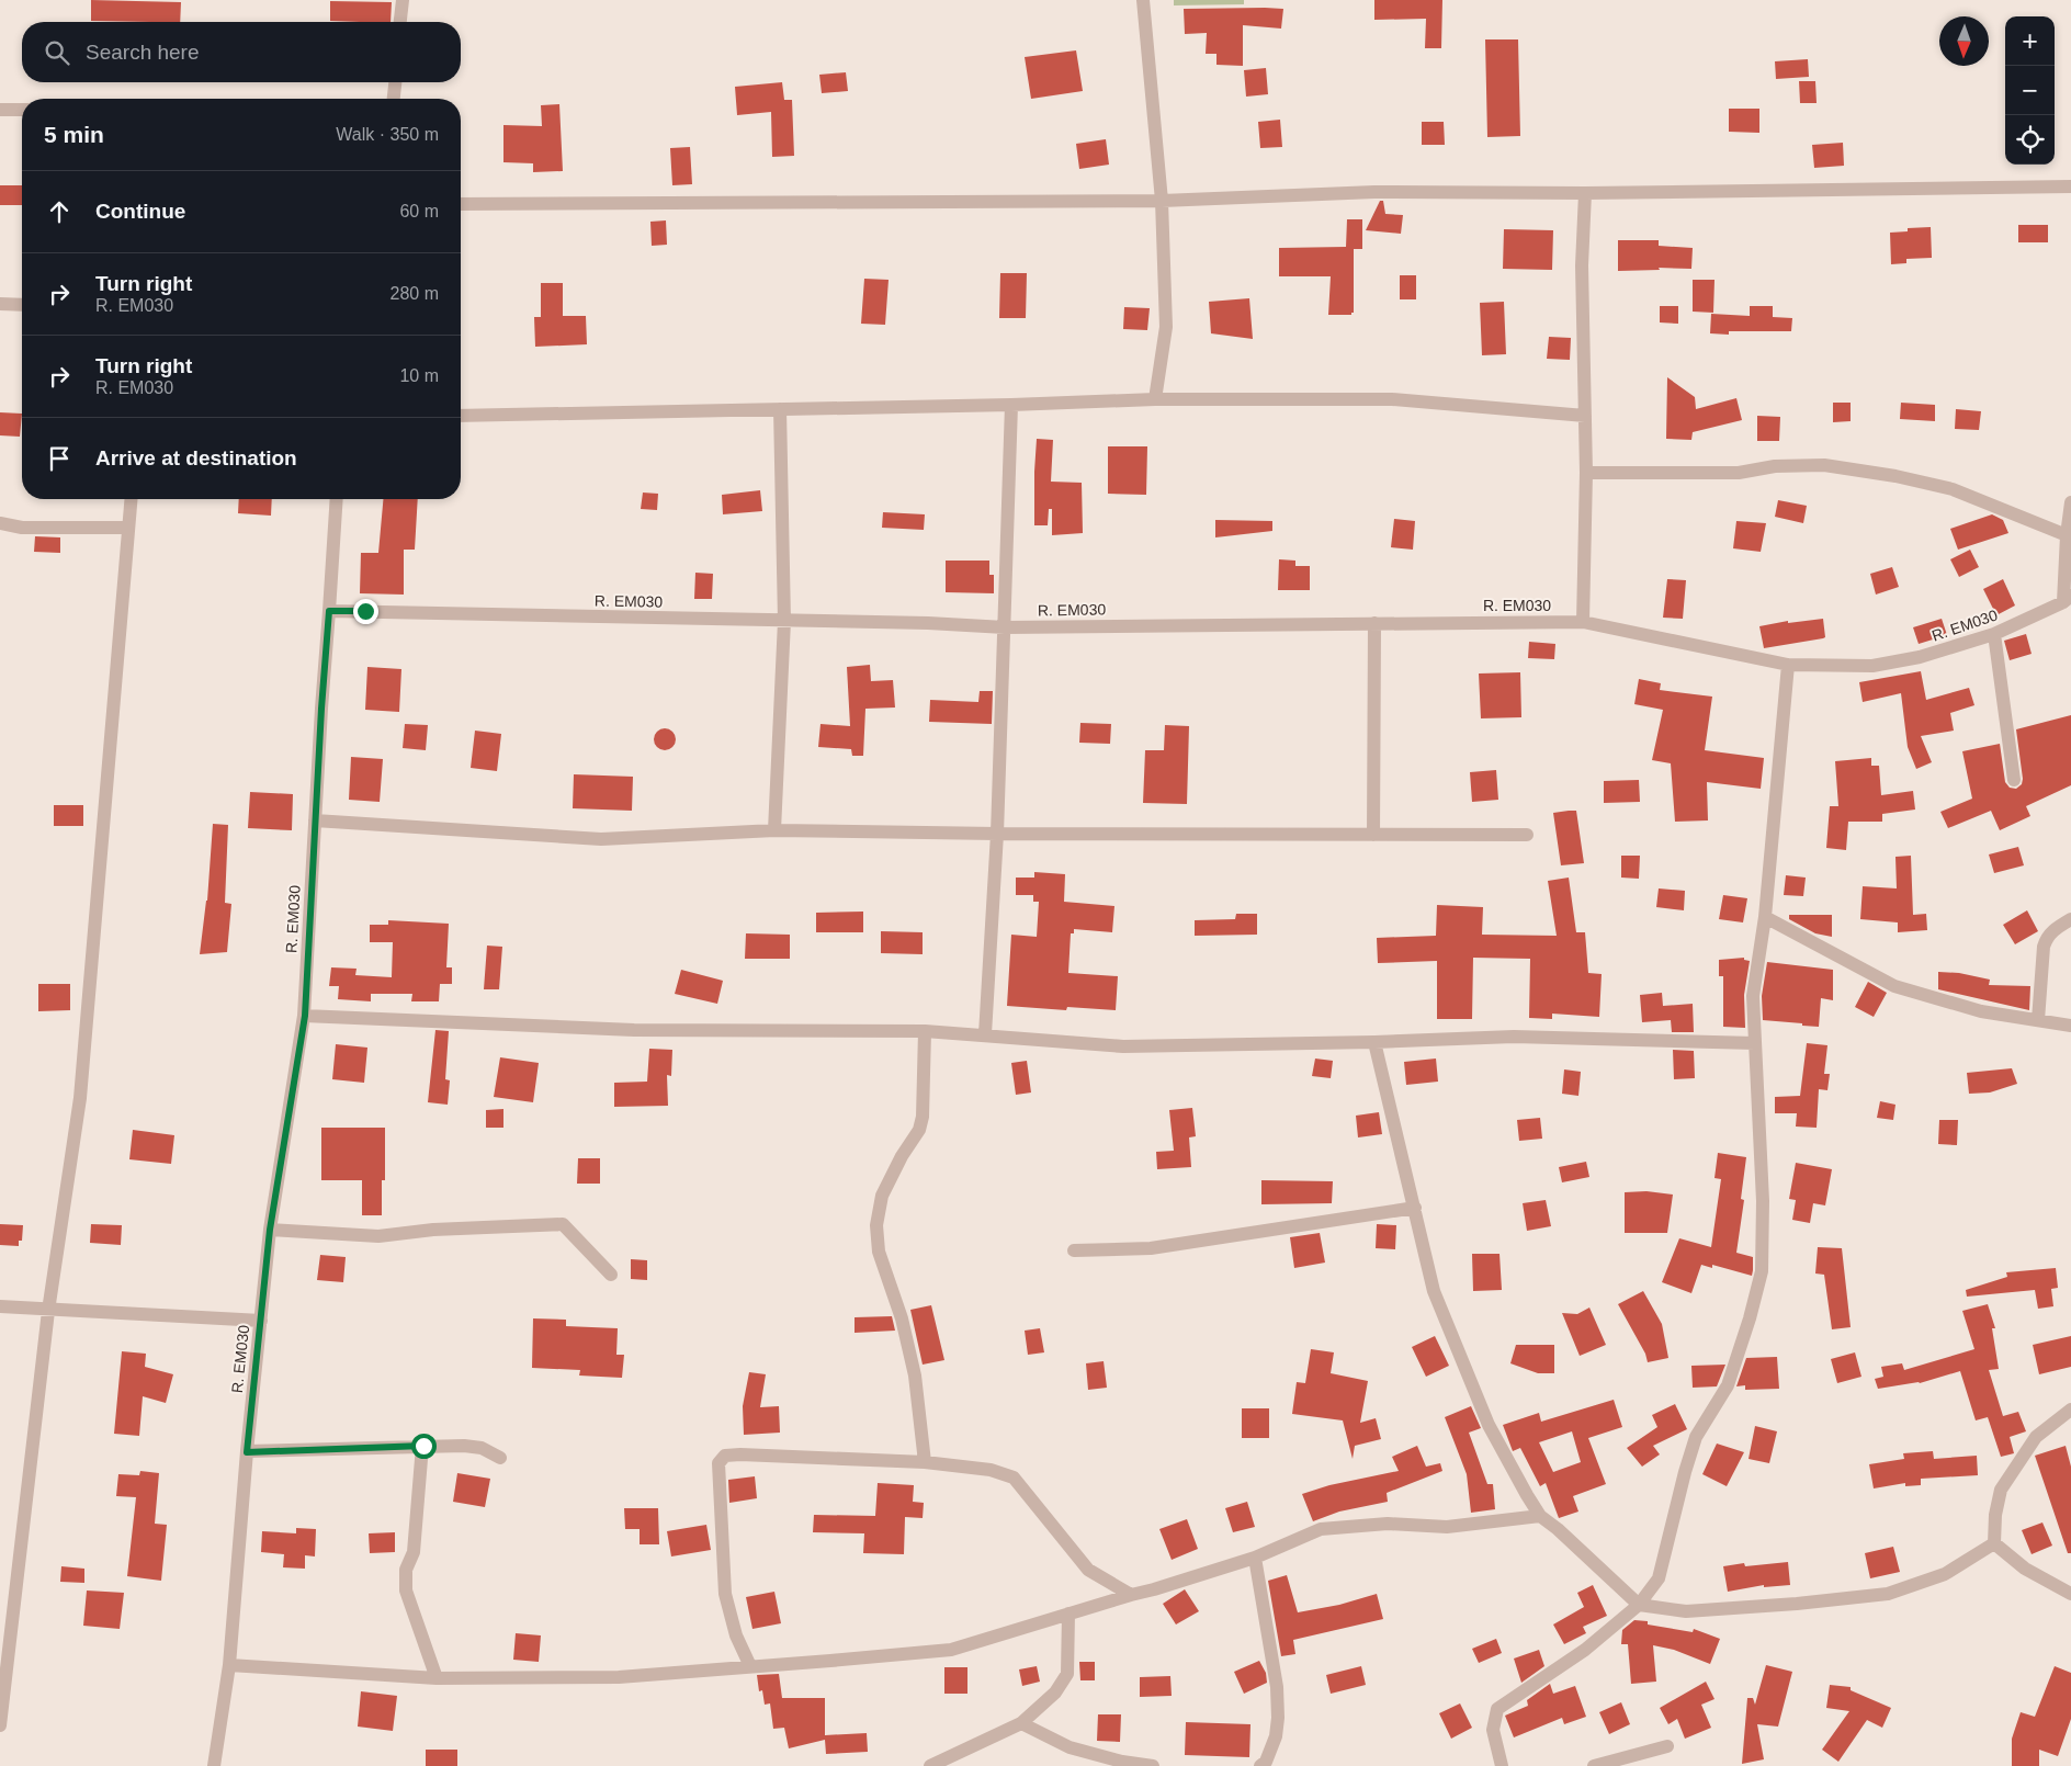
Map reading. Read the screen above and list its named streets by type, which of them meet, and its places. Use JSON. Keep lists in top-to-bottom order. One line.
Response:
{"streets":{"street":["R. EM030"]},"north":"bottom","page":{"map_buttons":["+","−"],"search":"Search here","heading":["5 min","Walk · 350 m"],"list":[["Continue","60 m"],["Turn right","R. EM030","280 m"],["Turn right","R. EM030","10 m"],"Arrive at destination"]}}
